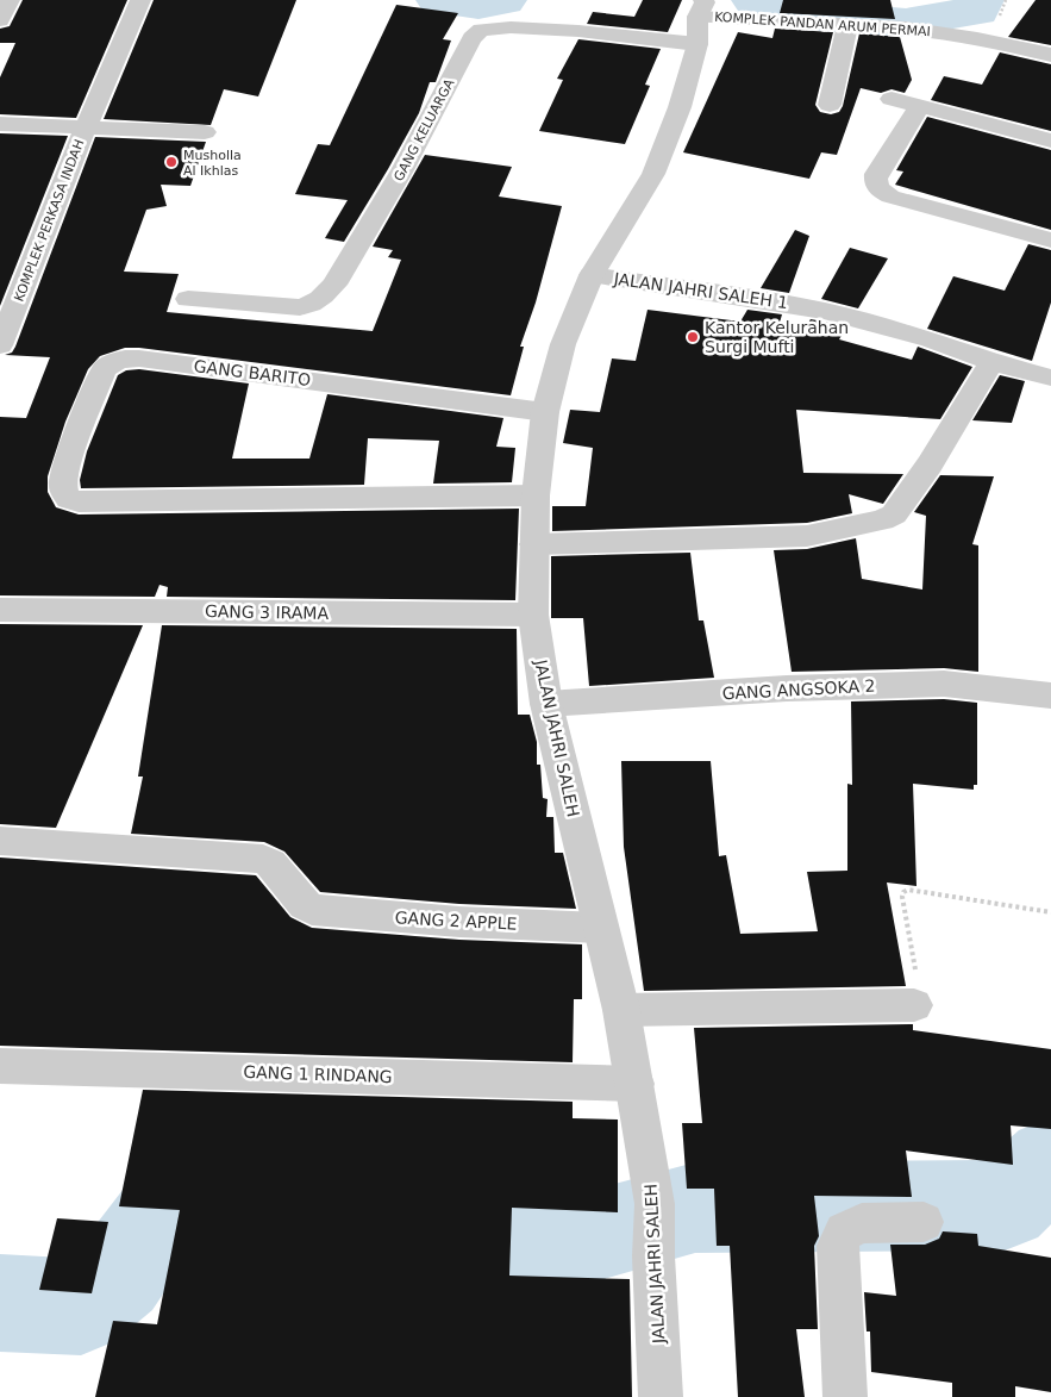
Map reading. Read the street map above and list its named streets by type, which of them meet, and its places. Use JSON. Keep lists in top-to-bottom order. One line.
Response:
{"streets":{"street":["KOMPLEK PANDAN ARUM PERMAI","GANG KELUARGA","KOMPLEK PERKASA INDAH","JALAN JAHRI SALEH 1","GANG BARITO","GANG 3 IRAMA","GANG ANGSOKA 2","JALAN JAHRI SALEH","GANG 2 APPLE","GANG 1 RINDANG"]},"crossings":[["KOMPLEK PANDAN ARUM PERMAI","JALAN JAHRI SALEH"],["GANG KELUARGA","JALAN JAHRI SALEH"],["JALAN JAHRI SALEH 1","JALAN JAHRI SALEH"],["GANG BARITO","JALAN JAHRI SALEH"],["GANG 3 IRAMA","JALAN JAHRI SALEH"],["GANG ANGSOKA 2","JALAN JAHRI SALEH"],["JALAN JAHRI SALEH","GANG 2 APPLE"],["JALAN JAHRI SALEH","GANG 1 RINDANG"]],"places":["Musholla Al Ikhlas","Kantor Kelurahan Surgi Mufti"]}
